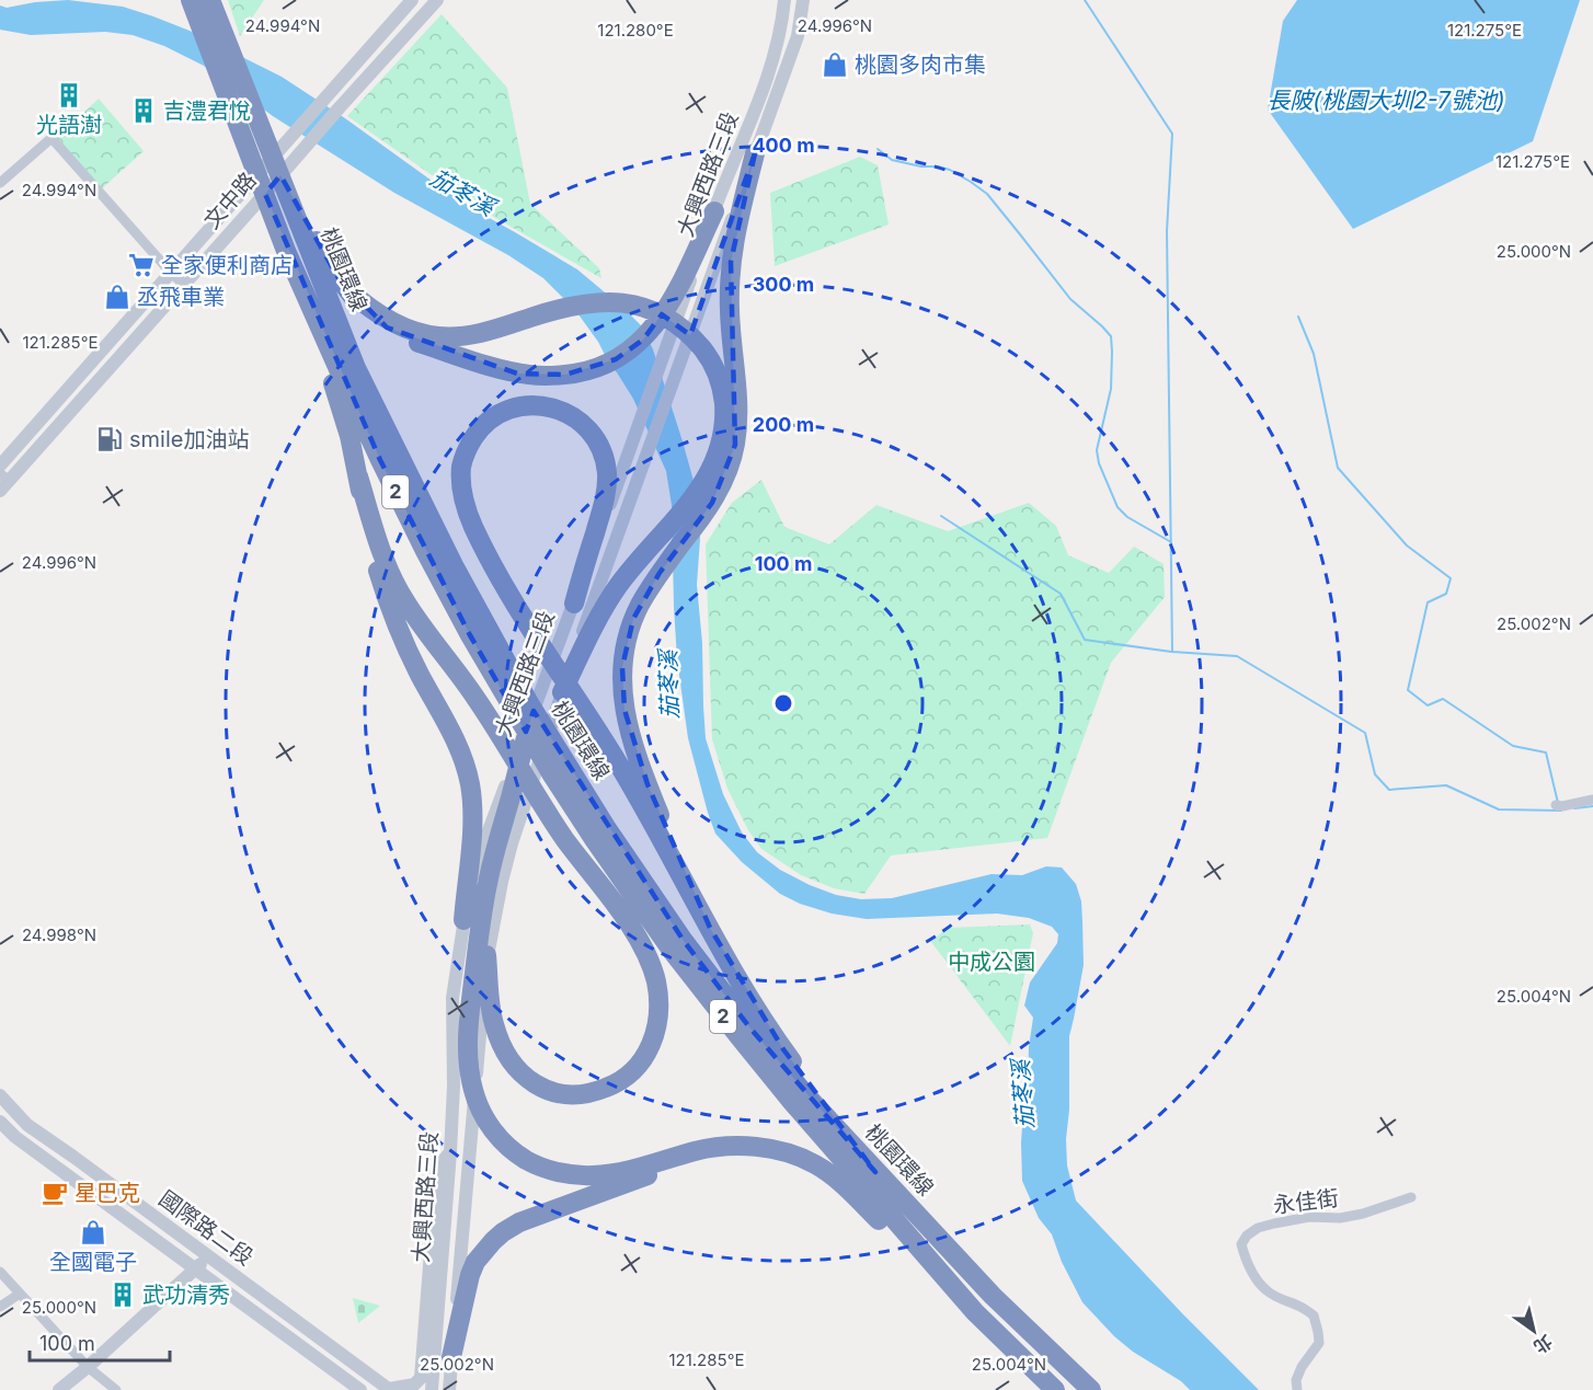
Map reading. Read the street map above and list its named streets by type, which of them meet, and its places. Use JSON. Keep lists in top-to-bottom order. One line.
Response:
{"streets":{"highway":["桃園環線","2"],"street":["大興西路三段","文中路","永佳街","國際路二段"]},"crossings":[["大興西路三段","桃園環線"]],"water":["長陂(桃園大圳2-7號池)","茄苳溪"],"parks":["中成公園"],"places":{"shop":["桃園多肉市集","丞飛車業","全國電子"],"building":["光語澍","吉澧君悅","武功清秀"],"supermarket":["全家便利商店"],"fuel station":["smile加油站"],"cafe":["星巴克"]},"scale_bar":"100 m","north":"bottom right","coordinates":["24.994°N","24.996°N","121.280°E","121.275°E","25.000°N","121.285°E","25.002°N","24.998°N","25.004°N"],"rings":["400 m","300 m","200 m","100 m"]}
